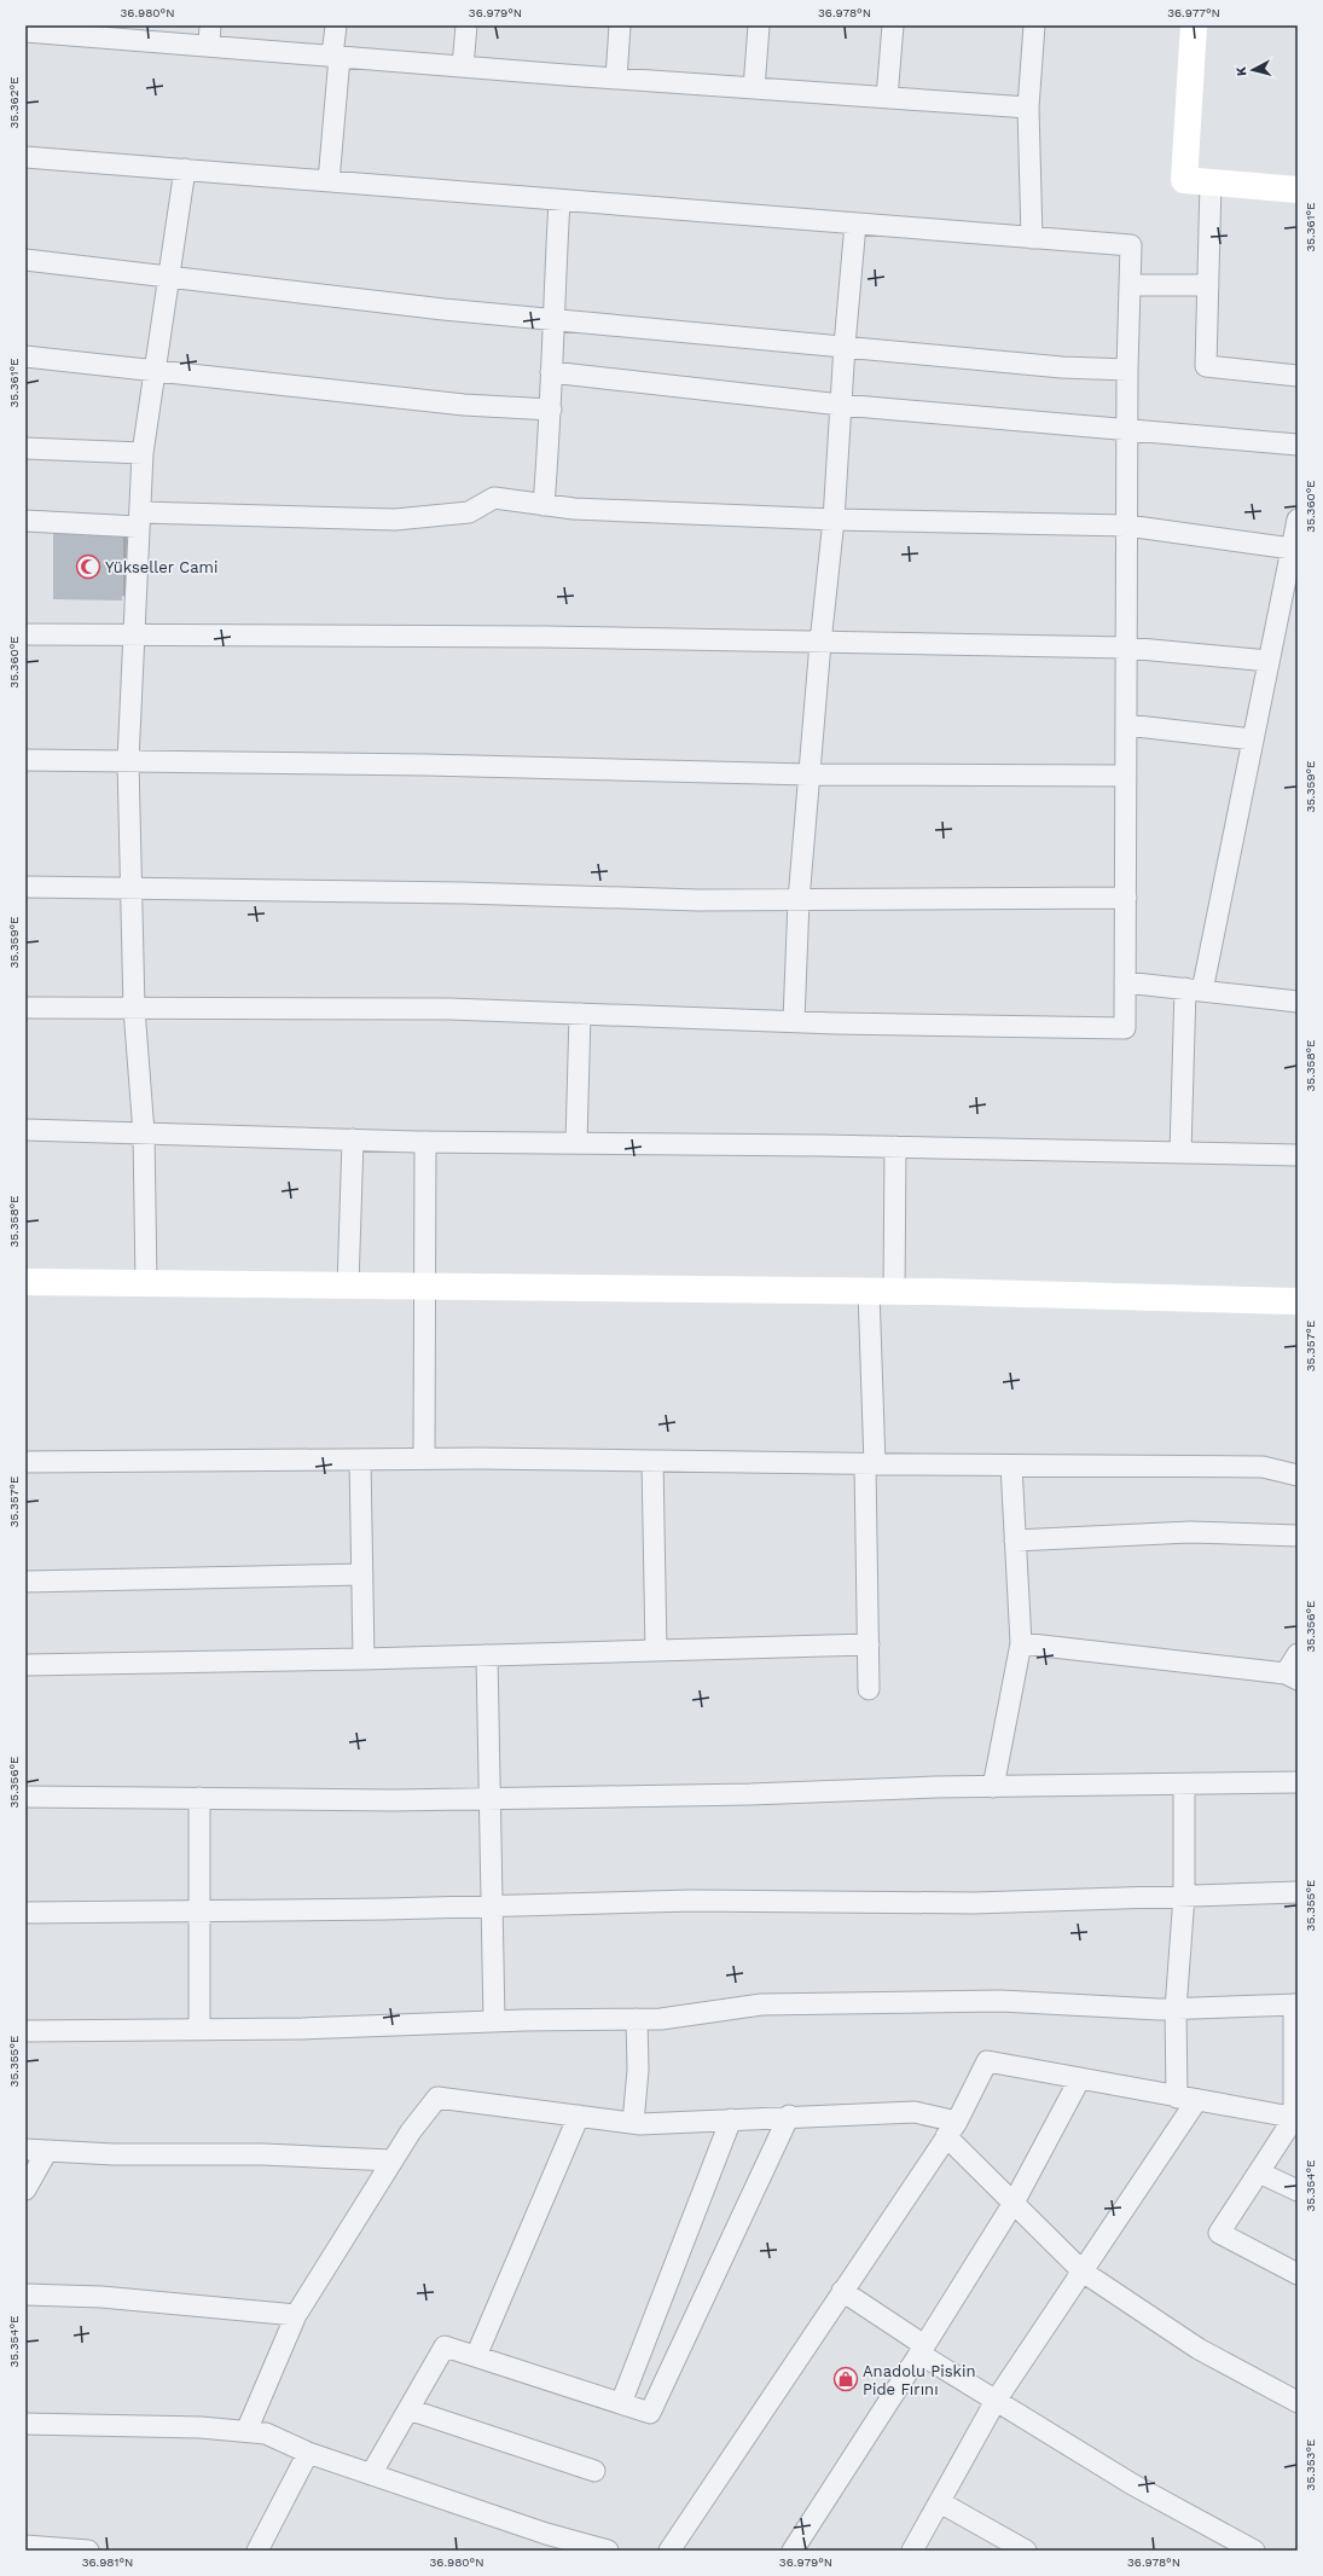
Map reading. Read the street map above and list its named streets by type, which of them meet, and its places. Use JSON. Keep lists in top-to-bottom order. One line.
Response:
{"places":{"mosque":["Yükseller Cami"],"shop":["Anadolu Piskin Pide Fırını"]},"north":"left","coordinates":["36.980°N","36.979°N","36.978°N","36.977°N","35.362°E","35.361°E","35.360°E","35.359°E","35.358°E","35.357°E","35.356°E","35.355°E","35.354°E","35.353°E","36.981°N"]}
